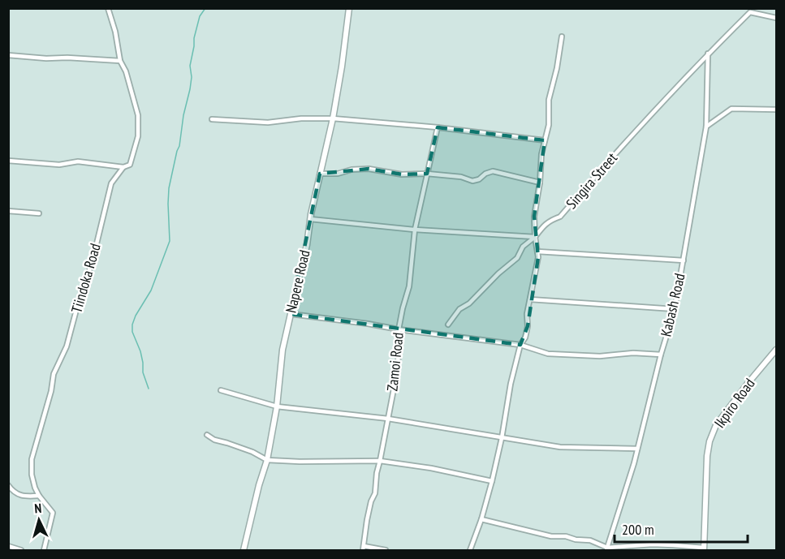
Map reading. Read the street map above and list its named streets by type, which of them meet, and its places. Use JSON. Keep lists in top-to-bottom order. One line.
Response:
{"streets":{"street":["Singira Street","Tiindoka Road","Napere Road","Kabash Road","Zamoi Road","Ikpiro Road"]},"crossings":[["Singira Street","Kabash Road"]],"scale_bar":"200 m","north":"top"}
